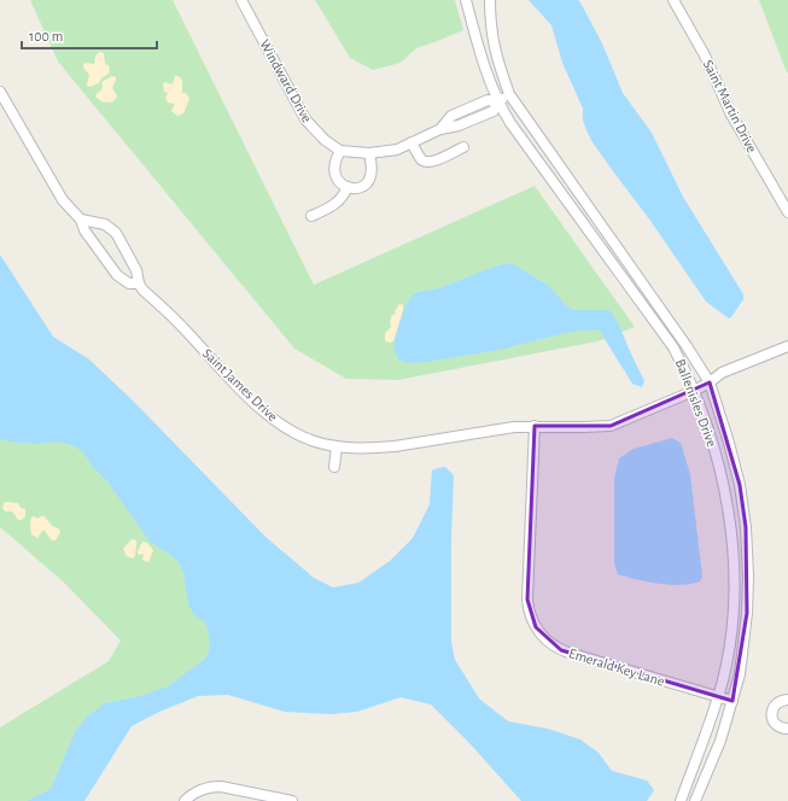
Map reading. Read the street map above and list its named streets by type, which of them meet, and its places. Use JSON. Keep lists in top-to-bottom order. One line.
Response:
{"streets":{"street":["Windward Drive","Saint Martin Drive","Saint James Drive","Ballenisles Drive","Emerald Key Lane"]},"crossings":[["Saint James Drive","Ballenisles Drive"],["Saint James Drive","Emerald Key Lane"],["Ballenisles Drive","Emerald Key Lane"]],"scale_bar":"100 m"}
